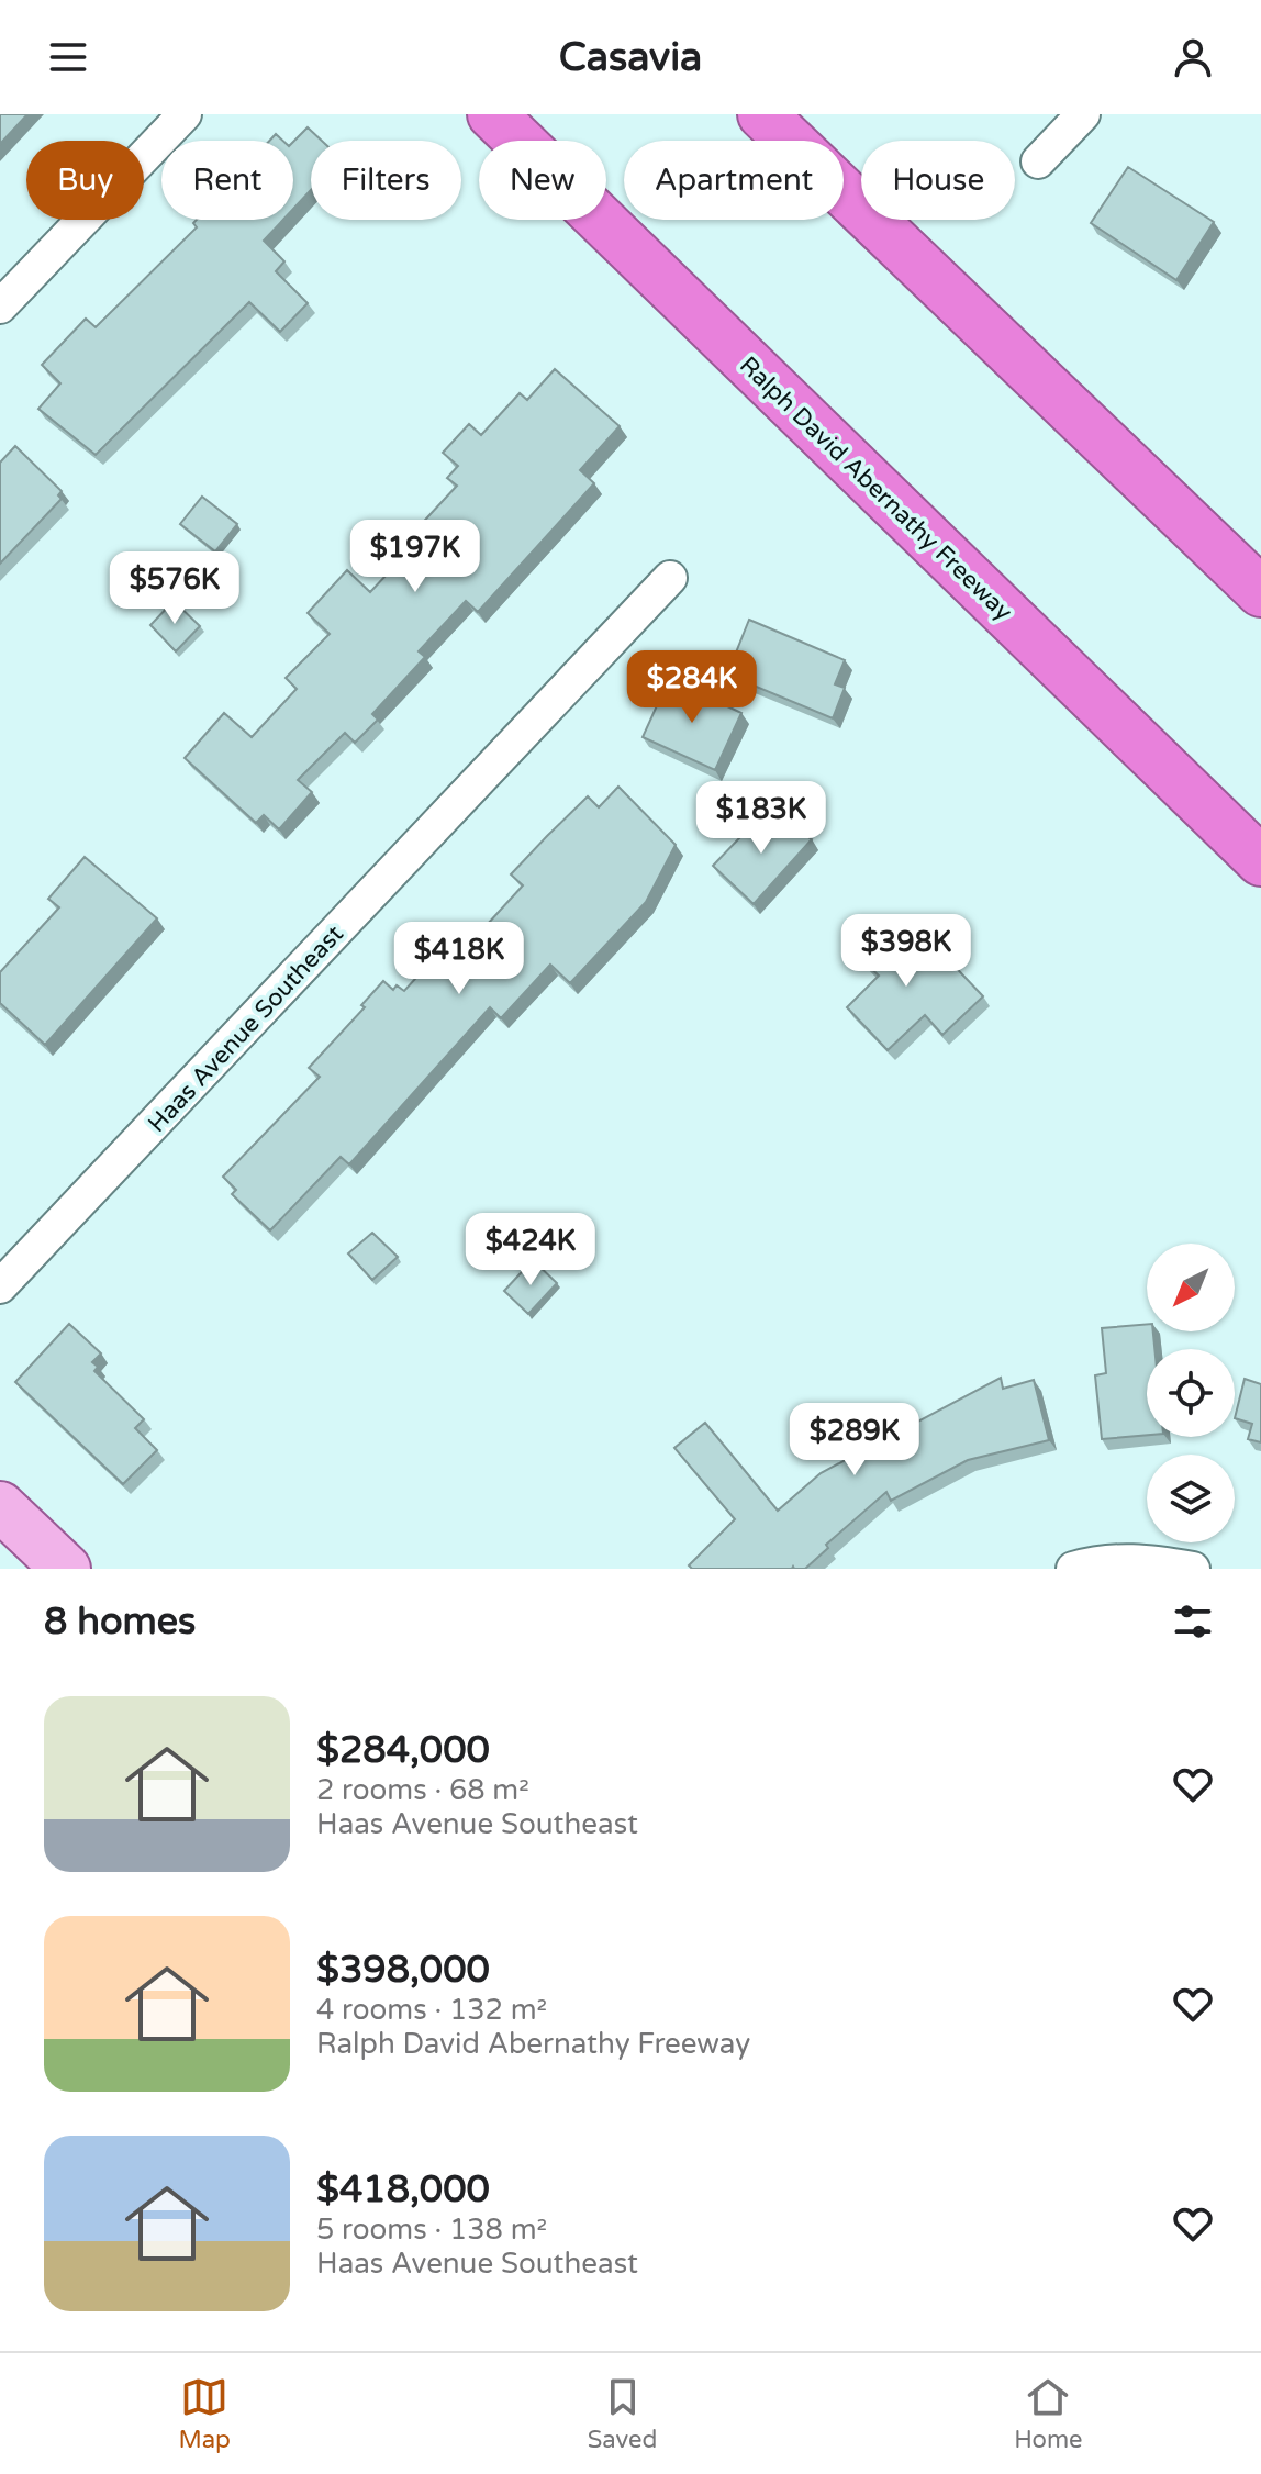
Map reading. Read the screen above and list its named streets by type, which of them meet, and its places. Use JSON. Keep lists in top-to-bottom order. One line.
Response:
{"streets":{"highway":["Ralph David Abernathy Freeway"],"street":["Haas Avenue Southeast"]},"north":"bottom left","page":{"header":"Casavia","chip":["Buy","Rent","Filters","New","Apartment","House"],"price":["$197K","$576K","$284K","$183K","$398K","$418K","$424K","$289K"],"heading":"8 homes","list":[{"name":"$284,000","note":"2 rooms · 68 m² · Haas Avenue Southeast"},{"name":"$398,000","note":"4 rooms · 132 m² · Ralph David Abernathy Freeway"},{"name":"$418,000","note":"5 rooms · 138 m² · Haas Avenue Southeast"}],"tabs":["Map","Saved","Home"]}}
